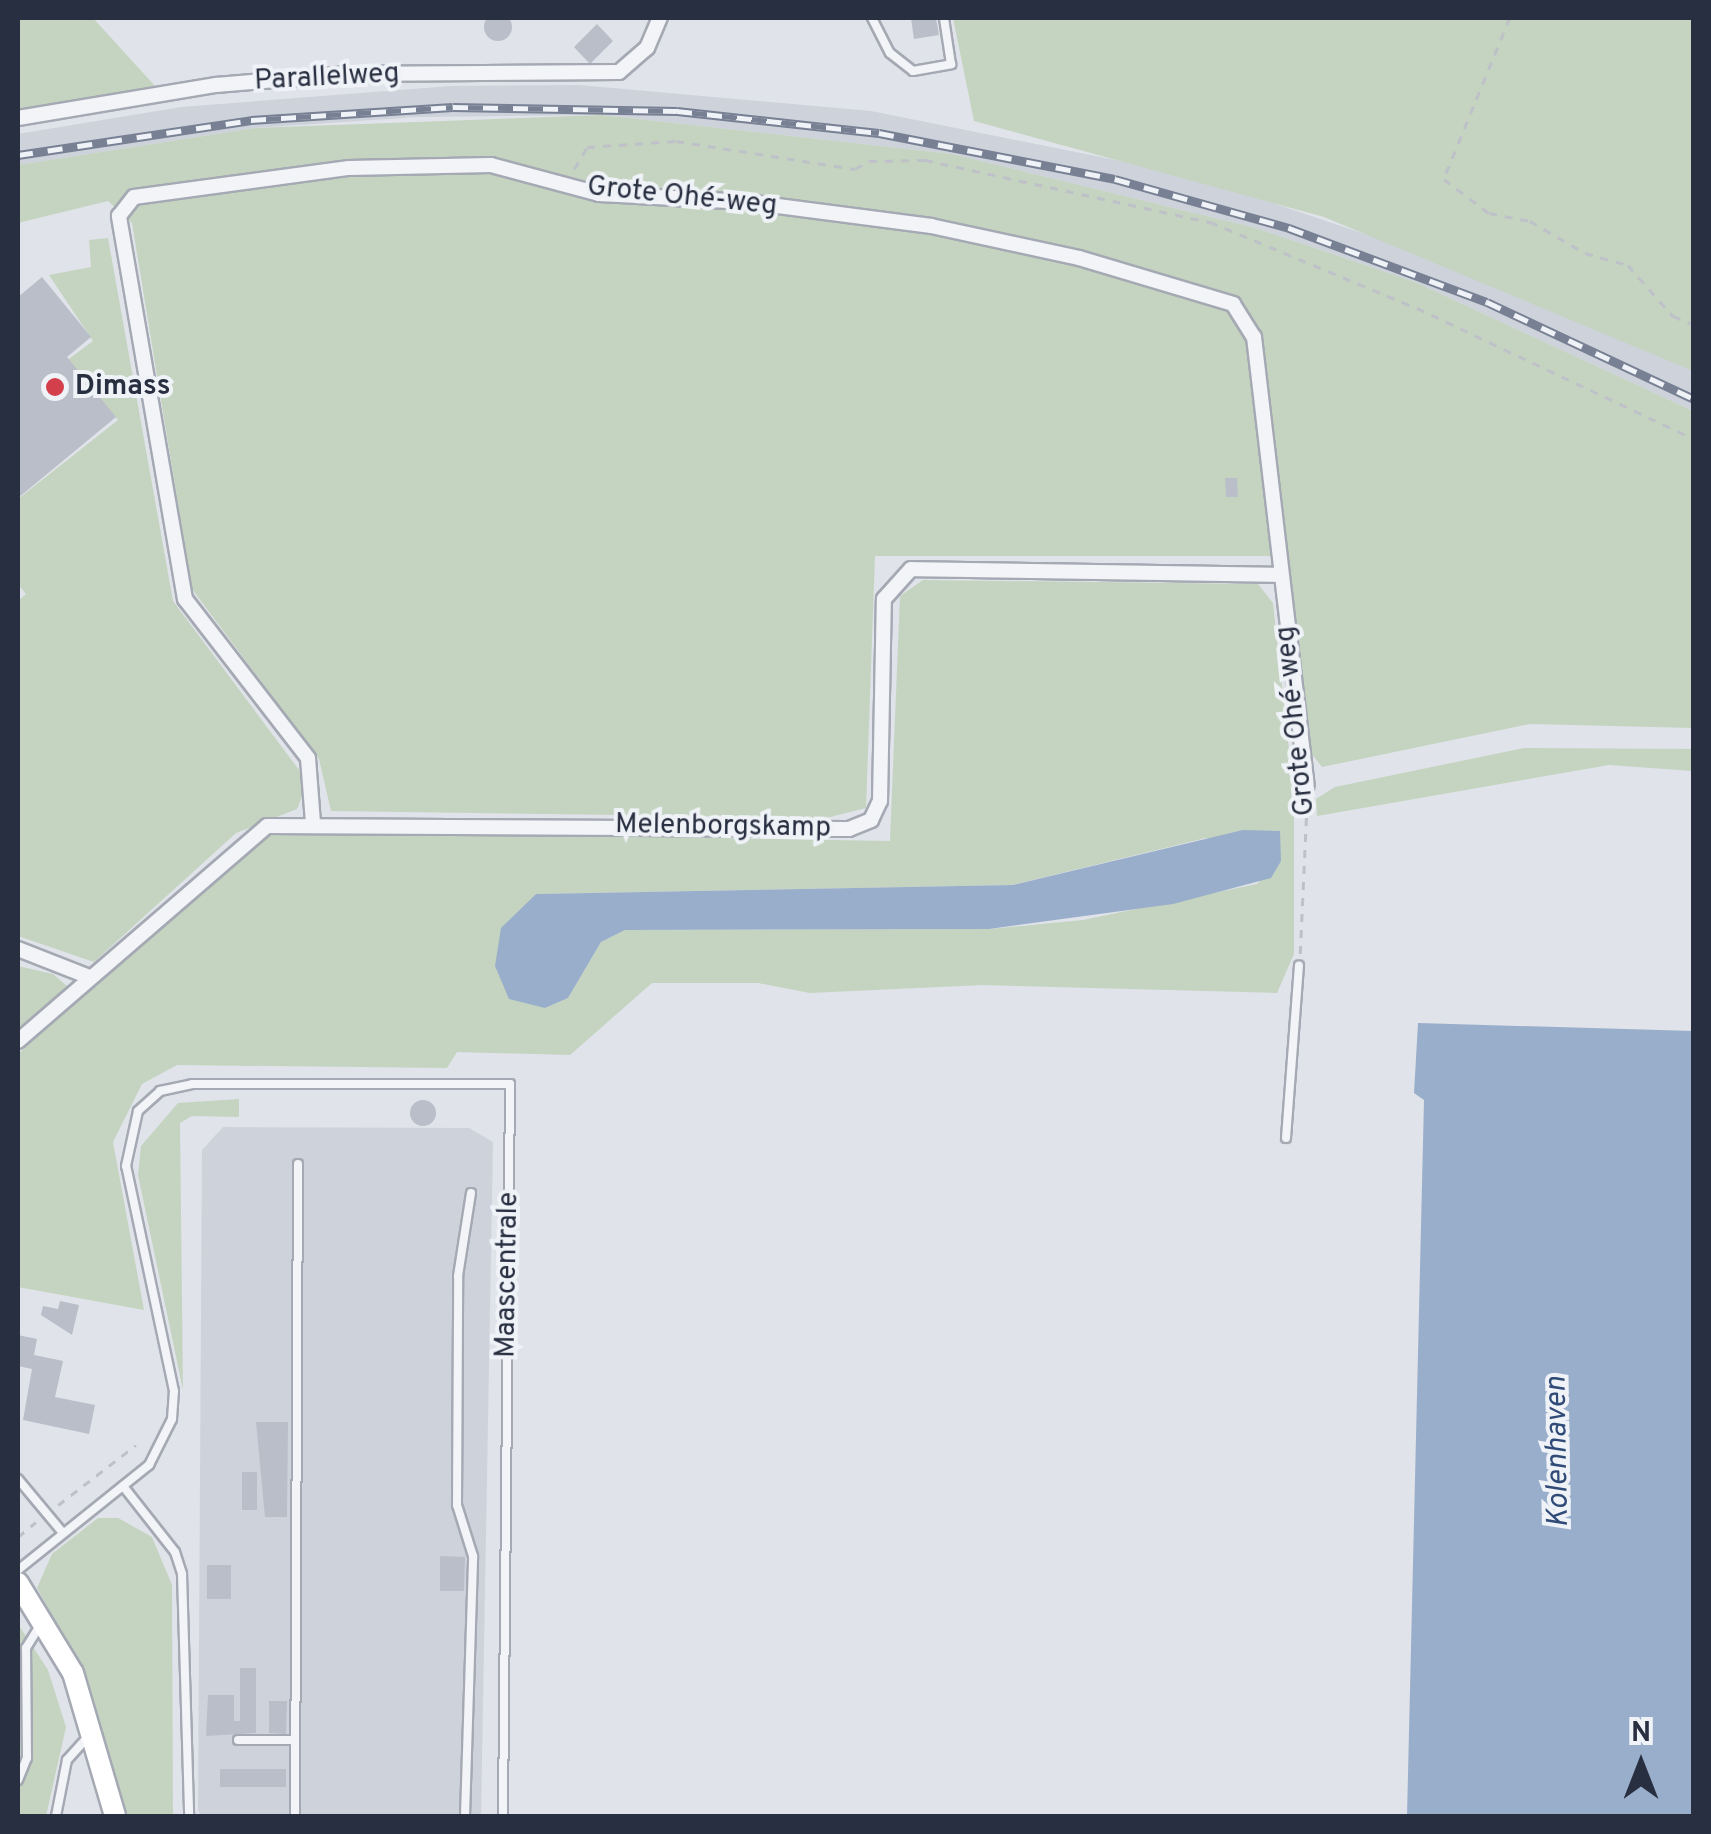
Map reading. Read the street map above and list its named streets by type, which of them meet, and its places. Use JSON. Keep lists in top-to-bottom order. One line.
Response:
{"streets":{"street":["Parallelweg","Grote Ohé-weg","Melenborgskamp"],"lane":["Maascentrale"]},"crossings":[["Grote Ohé-weg","Melenborgskamp"]],"water":["Kolenhaven"],"places":["Dimass"],"north":"top"}
